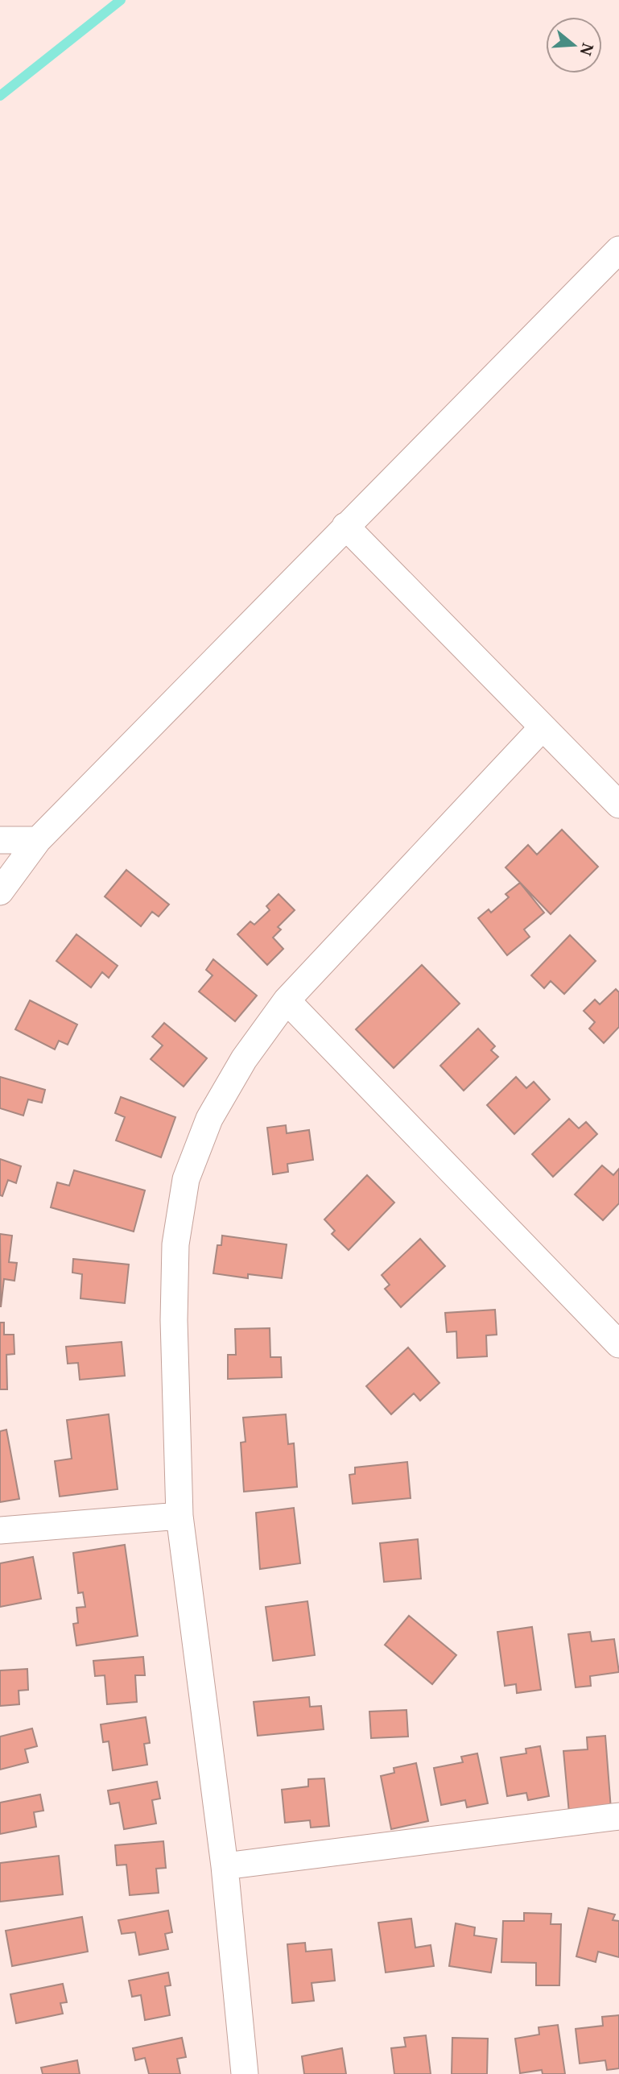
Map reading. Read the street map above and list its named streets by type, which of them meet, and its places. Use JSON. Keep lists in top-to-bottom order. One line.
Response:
{"north":"right"}
